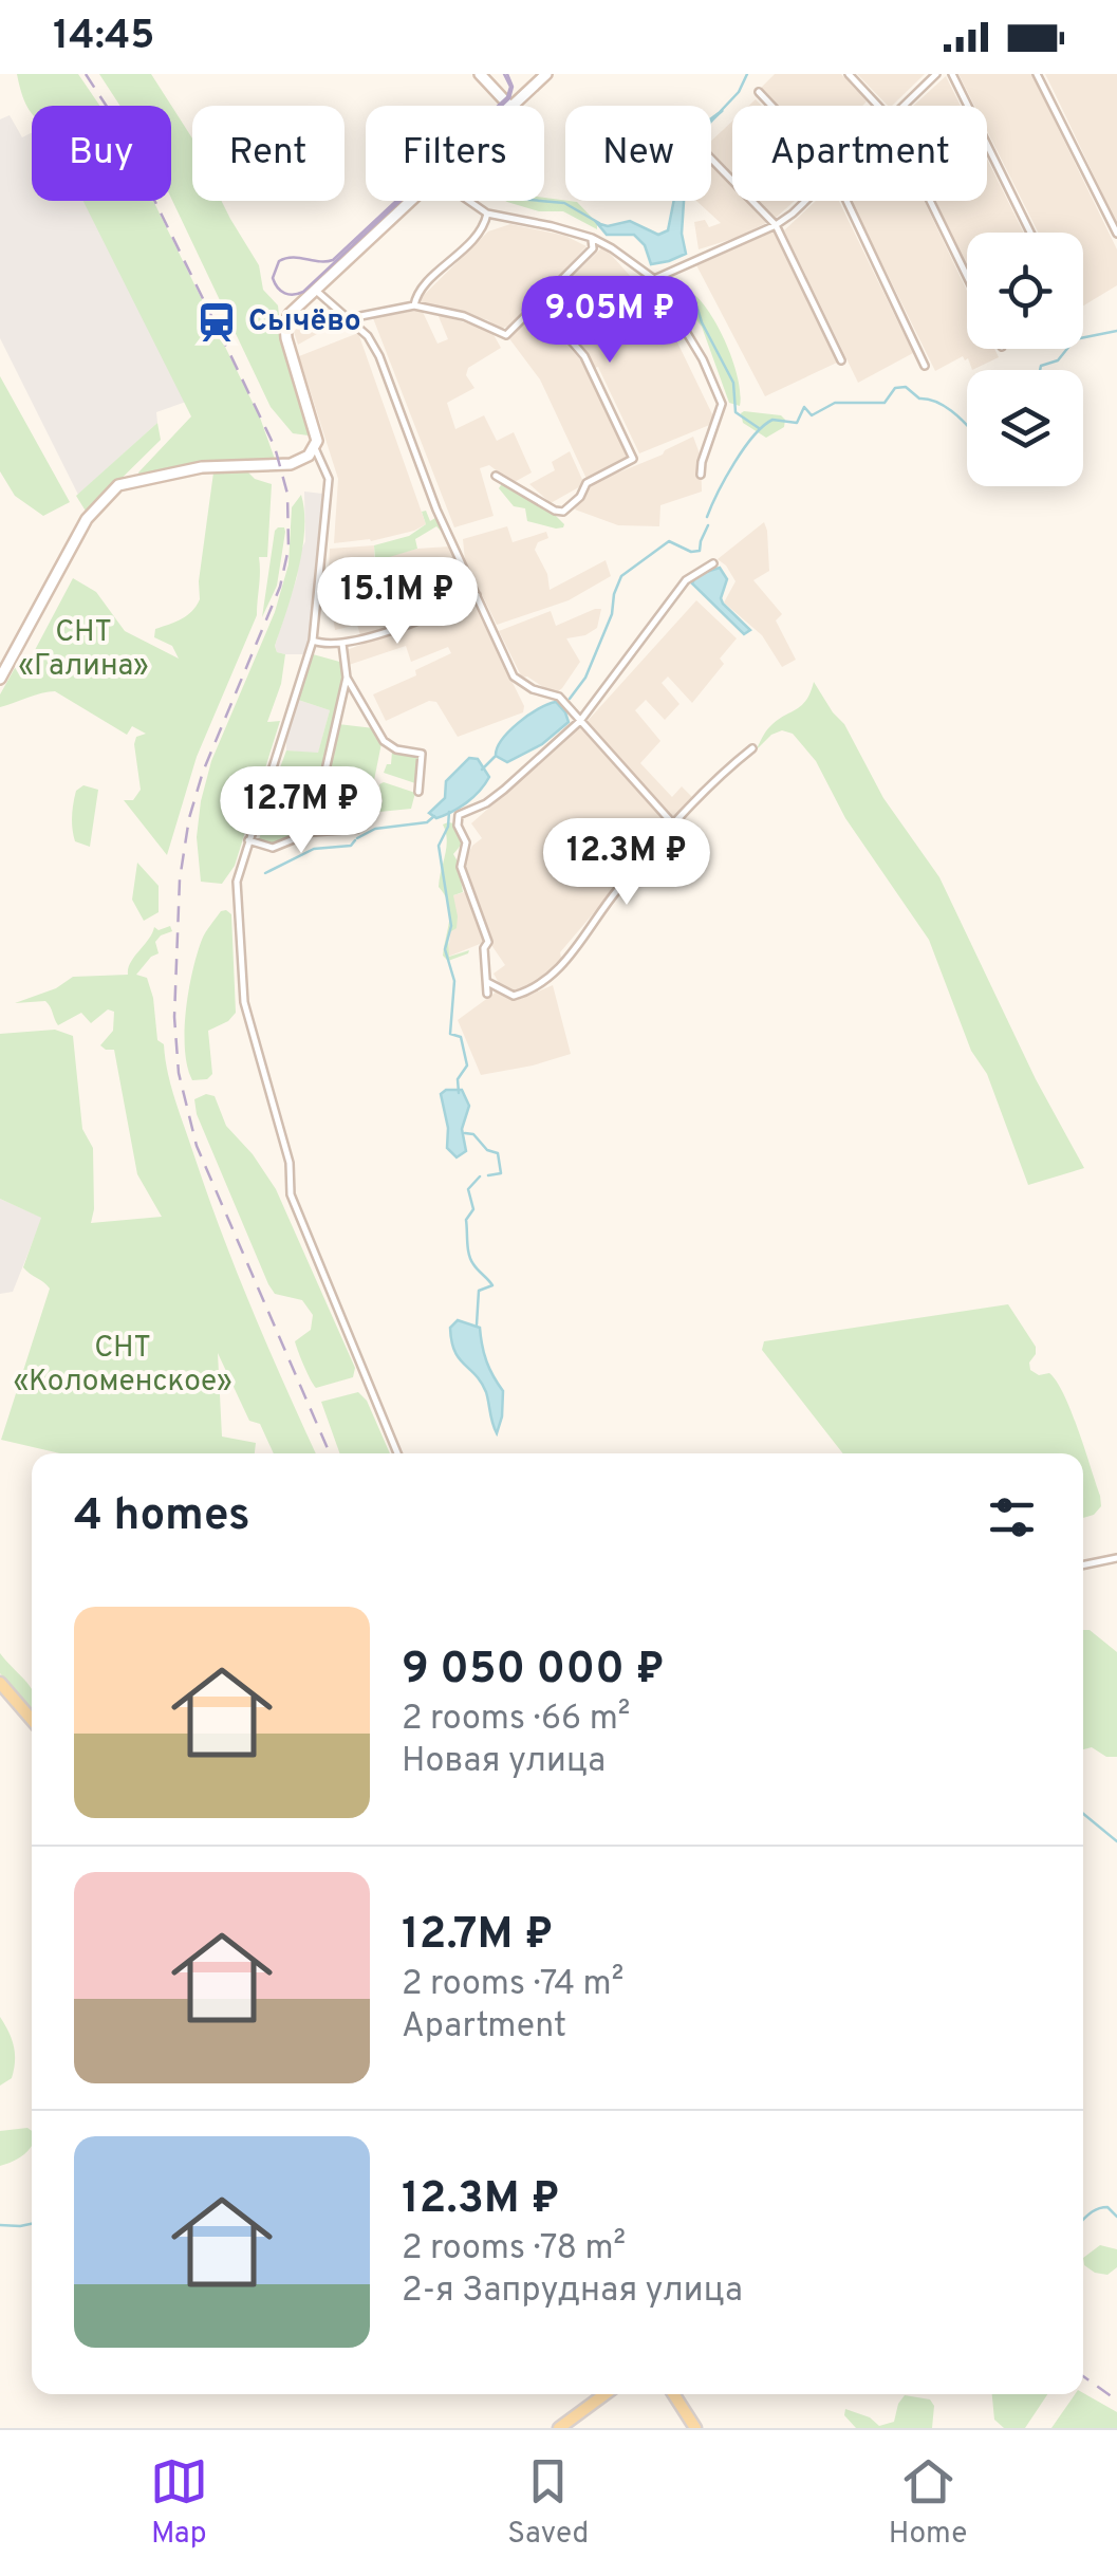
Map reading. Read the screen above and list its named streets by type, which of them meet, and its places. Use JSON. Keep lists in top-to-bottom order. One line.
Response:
{"parks":["СНТ «Галина»","СНТ «Коломенское»"],"places":{"station":["Сычёво"]},"page":{"status":"14:45","chip":["Buy","Rent","Filters","New","Apartment"],"price":["9.05M ₽","15.1M ₽","12.7M ₽","12.3M ₽"],"heading":"4 homes","list":[{"name":"9 050 000 ₽","note":"2 rooms · 66 m² · Новая улица"},{"name":"12.7M ₽","note":"2 rooms · 74 m² · Apartment"},{"name":"12.3M ₽","note":"2 rooms · 78 m² · 2-я Запрудная улица"}],"tabs":["Map","Saved","Home"]}}
